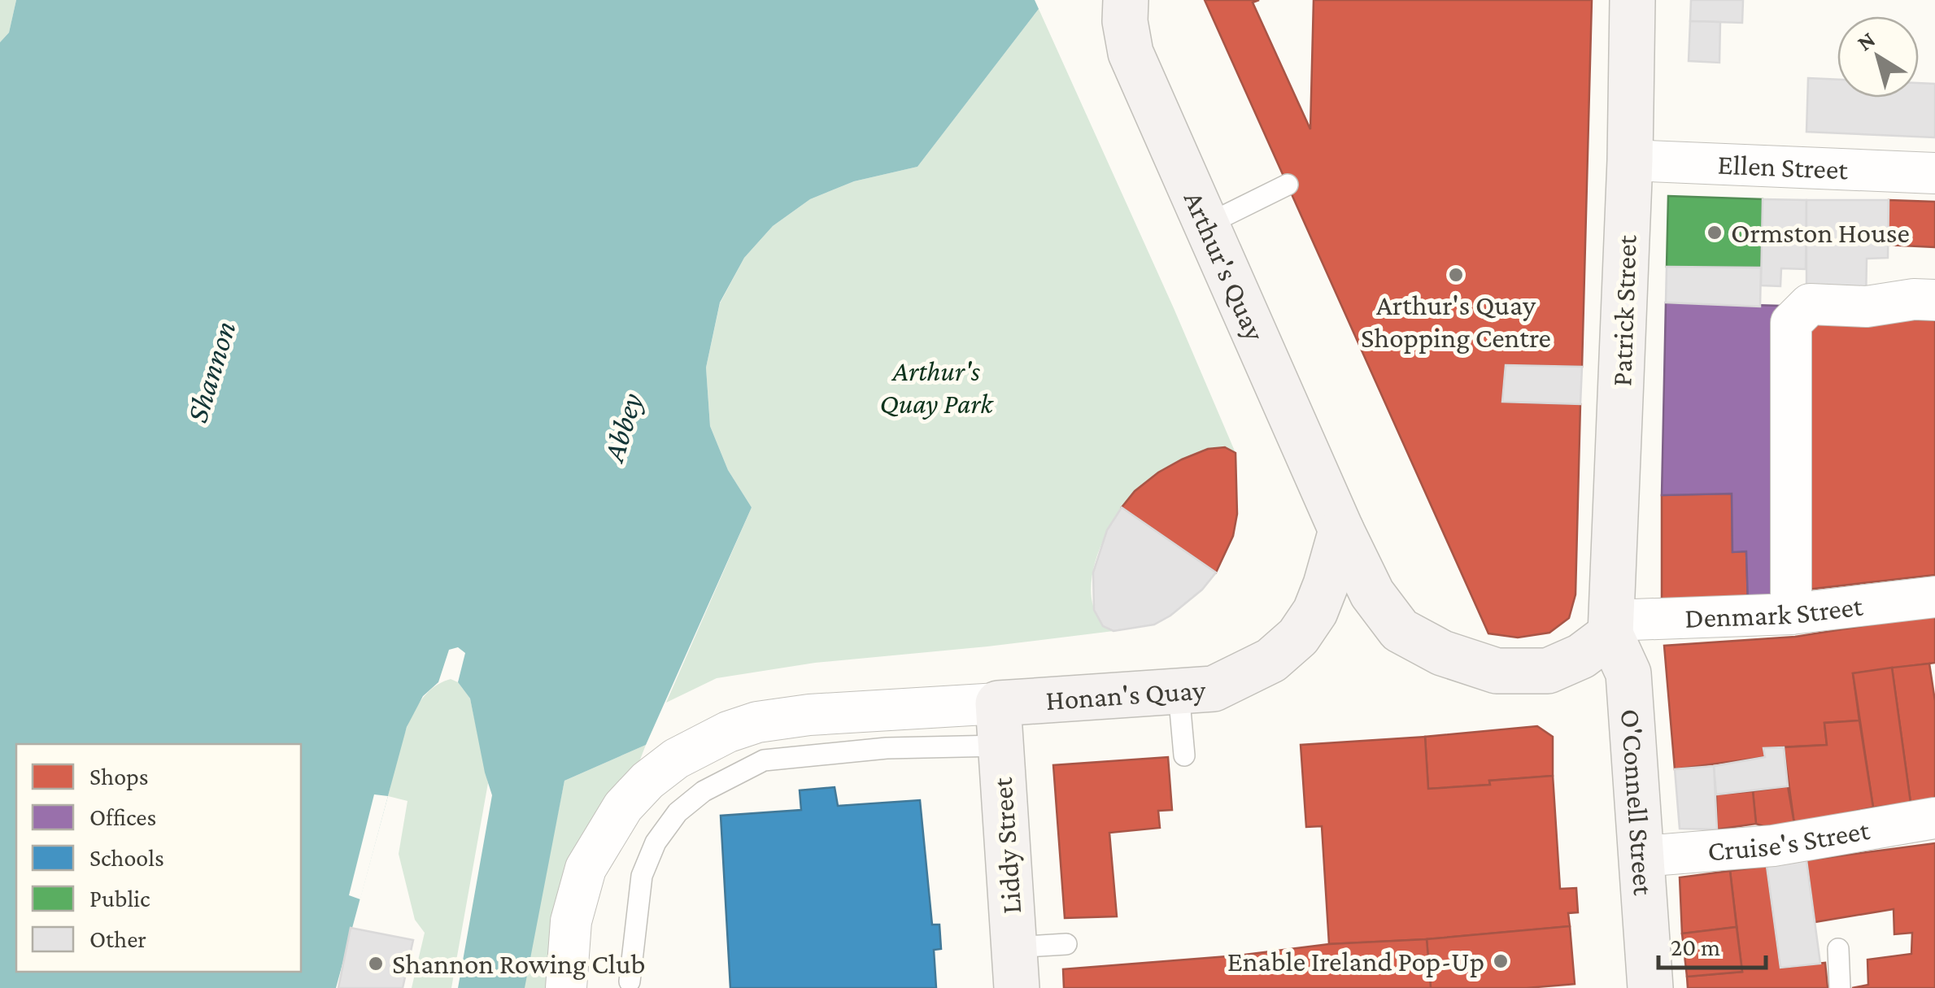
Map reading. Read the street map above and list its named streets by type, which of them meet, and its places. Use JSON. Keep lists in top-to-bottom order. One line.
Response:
{"streets":{"main road":["Arthur's Quay","Patrick Street","Honan's Quay","O'Connell Street","Liddy Street"],"street":["Ellen Street","Denmark Street","Cruise's Street"]},"crossings":[["Ellen Street","Patrick Street"],["Arthur's Quay","Honan's Quay"],["Patrick Street","Denmark Street"],["Patrick Street","O'Connell Street"],["Denmark Street","O'Connell Street"],["Honan's Quay","Liddy Street"],["O'Connell Street","Cruise's Street"]],"water":["Shannon","Abbey"],"parks":["Arthur's Quay Park"],"places":["Ormston House","Arthur's Quay Shopping Centre","Enable Ireland Pop-Up","Shannon Rowing Club"],"legend":["Shops","Offices","Schools","Public","Other"],"scale_bar":"20 m","north":"top left"}
